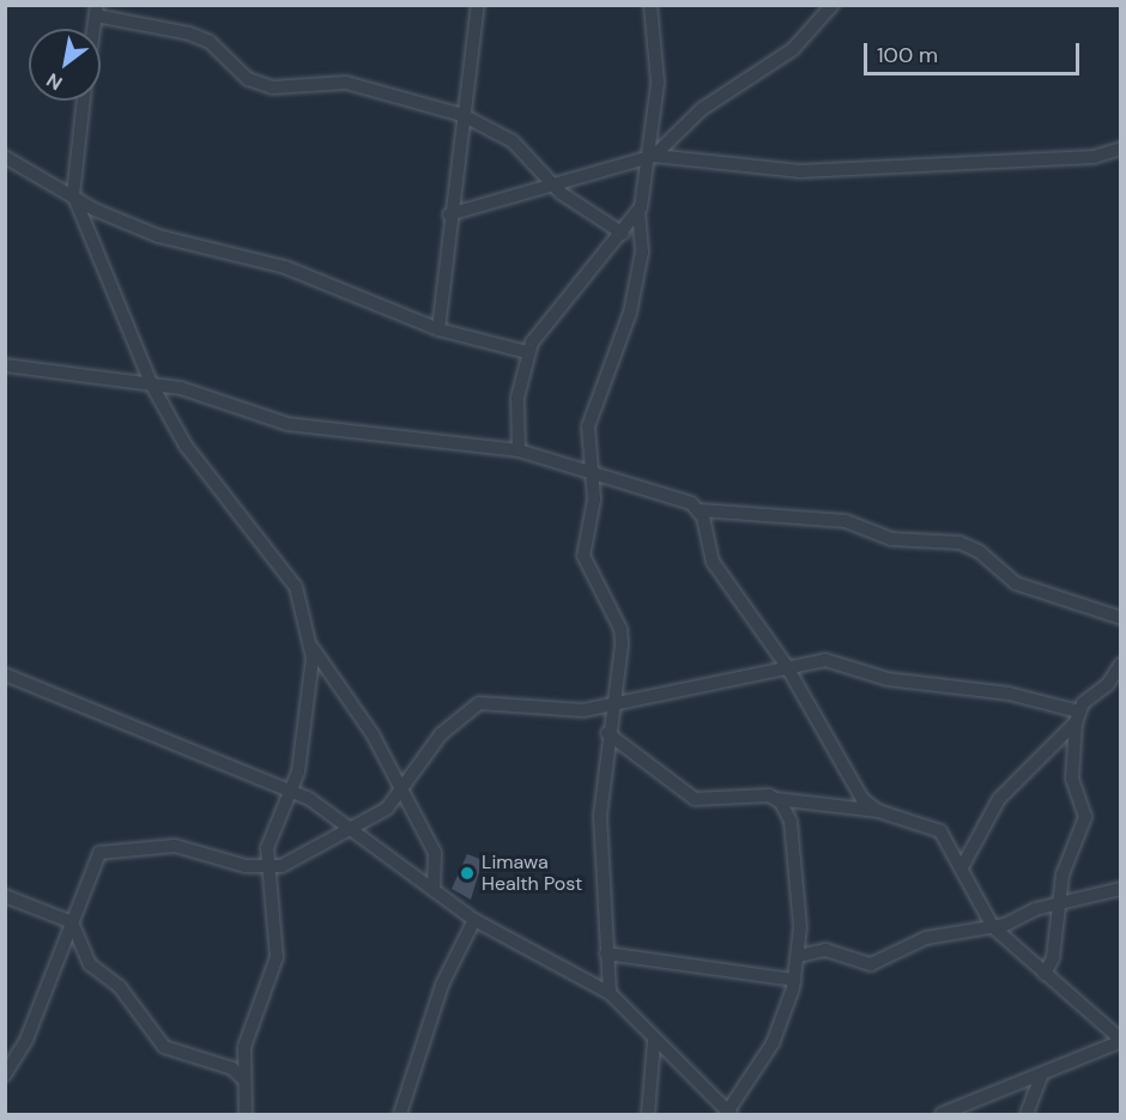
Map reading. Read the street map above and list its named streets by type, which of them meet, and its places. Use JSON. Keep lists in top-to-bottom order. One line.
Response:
{"places":["Limawa Health Post"],"scale_bar":"100 m","north":"bottom left"}
